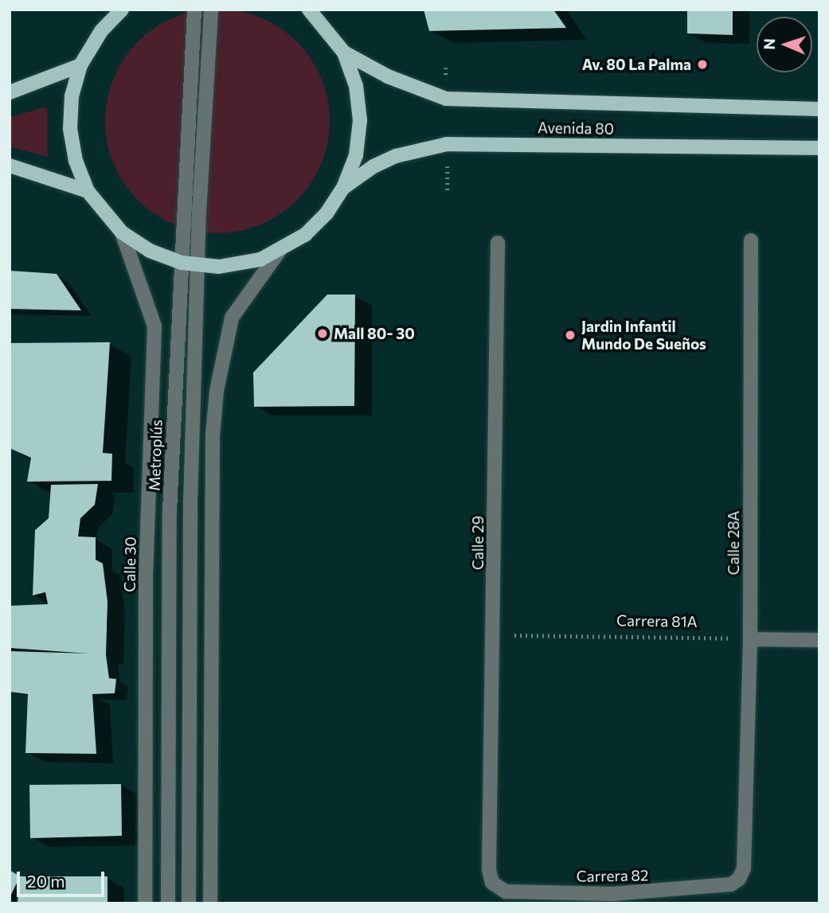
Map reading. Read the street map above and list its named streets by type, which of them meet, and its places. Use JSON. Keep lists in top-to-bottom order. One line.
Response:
{"streets":{"main road":["Avenida 80"],"street":["Metroplús","Calle 29","Calle 28A","Calle 30","Carrera 82"],"path":["Carrera 81A"]},"crossings":[["Calle 29","Carrera 81A"],["Calle 29","Carrera 82"],["Calle 28A","Carrera 81A"],["Calle 28A","Carrera 82"]],"places":["Av. 80 La Palma","Mall 80- 30","Jardin Infantil Mundo De Sueños"],"scale_bar":"20 m","north":"left"}
